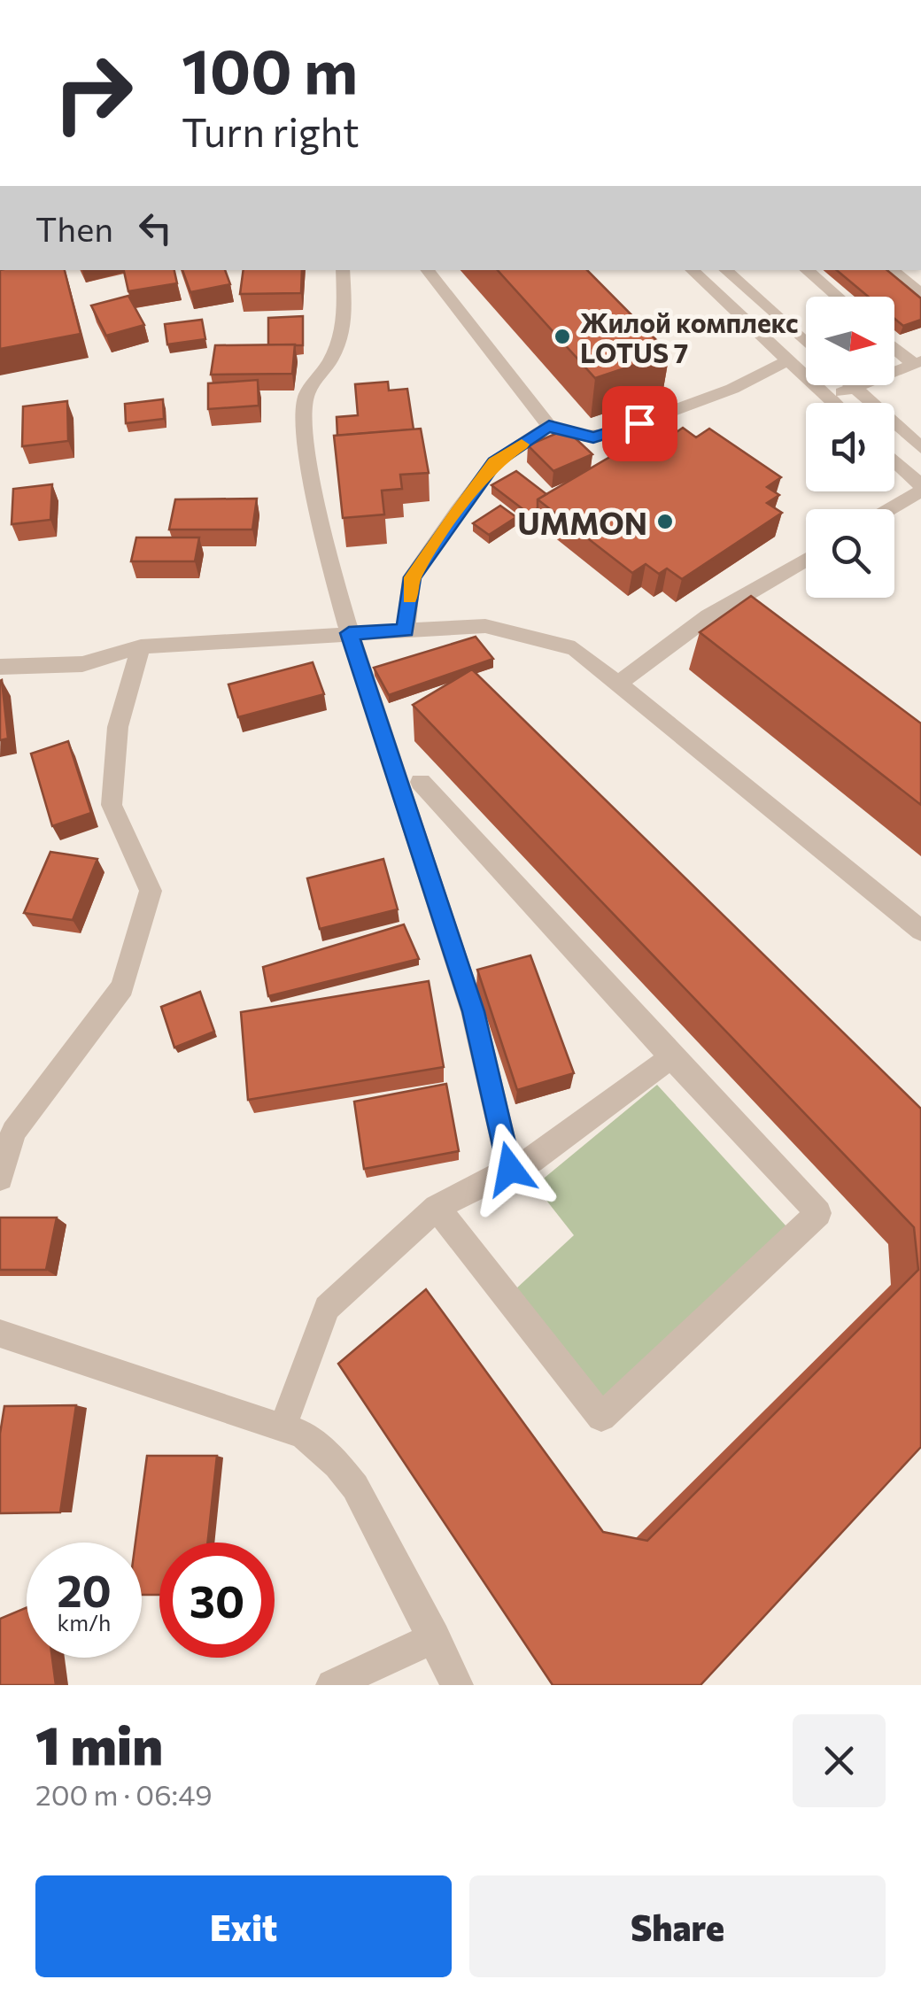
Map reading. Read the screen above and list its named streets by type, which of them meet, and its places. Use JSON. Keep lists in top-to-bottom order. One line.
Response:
{"places":["Жилой комплекс LOTUS 7","UMMON"],"north":"right","page":{"turn":["100 m","Turn right"],"then":"Then","speed":"20 km/h","limit":"30","heading":["1 min","200 m · 06:49"],"buttons":["Exit","Share"]}}
